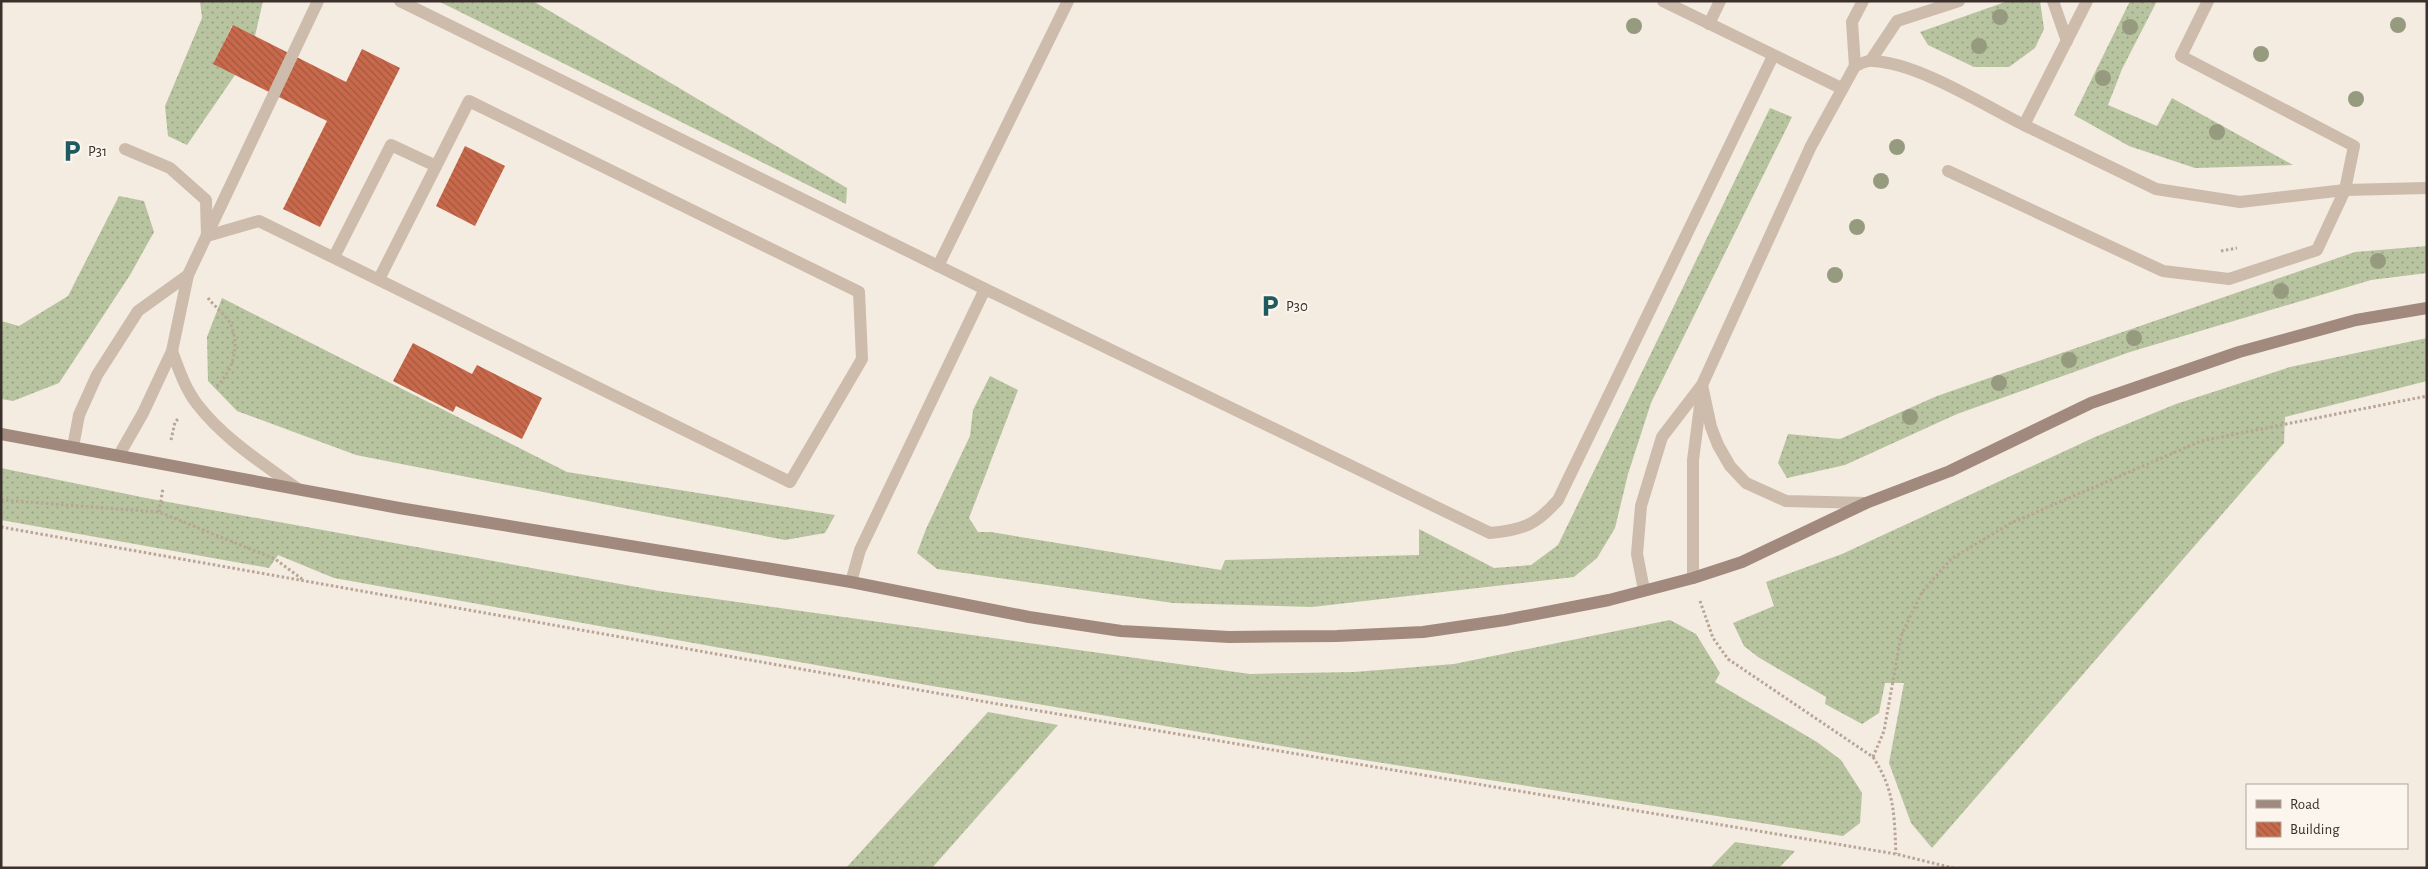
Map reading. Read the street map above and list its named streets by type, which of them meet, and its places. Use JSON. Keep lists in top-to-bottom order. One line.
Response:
{"places":{"parking":["P31","P30"]},"legend":["Road","Building"]}
